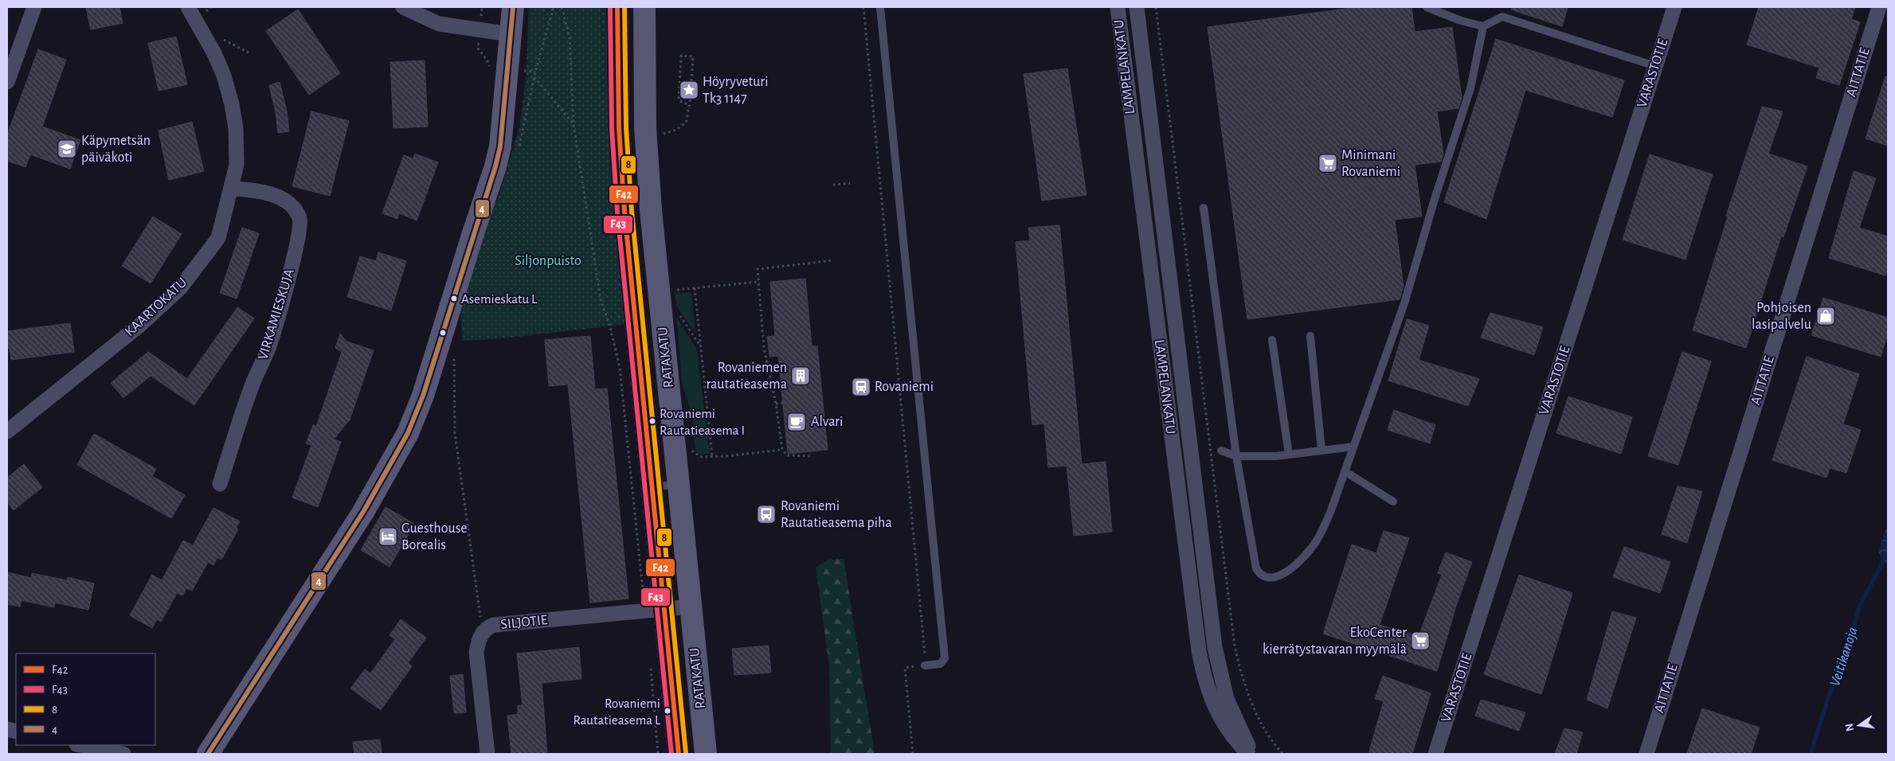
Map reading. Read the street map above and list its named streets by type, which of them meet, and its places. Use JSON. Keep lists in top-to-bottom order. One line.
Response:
{"streets":{"main road":["RATAKATU"],"street":["LAMPELANKATU","AITTATIE","VARASTOTIE","KAARTOKATU","VIRKAMIESKUJA","SILJOTIE"]},"crossings":[["KAARTOKATU","VIRKAMIESKUJA"],["RATAKATU","SILJOTIE"]],"water":["Veitikanoja"],"parks":["Siljonpuisto"],"places":{"place":["Höyryveturi Tk3 1147"],"school or university":["Käpymetsän päiväkoti"],"supermarket":["Minimani Rovaniemi","EkoCenter kierrätystavaran myymälä"],"other":["Asemieskatu L","Rovaniemi Rautatieasema I","Rovaniemi Rautatieasema L"],"shop":["Pohjoisen lasipalvelu"],"building":["Rovaniemen rautatieasema"],"station":["Rovaniemi"],"cafe":["Alvari"],"bus stop":["Rovaniemi Rautatieasema piha"],"hotel":["Guesthouse Borealis"]},"lines":["transit line F42","transit line F43","transit line 8","transit line 4"],"legend":["F42","F43","8","4"],"north":"left"}
